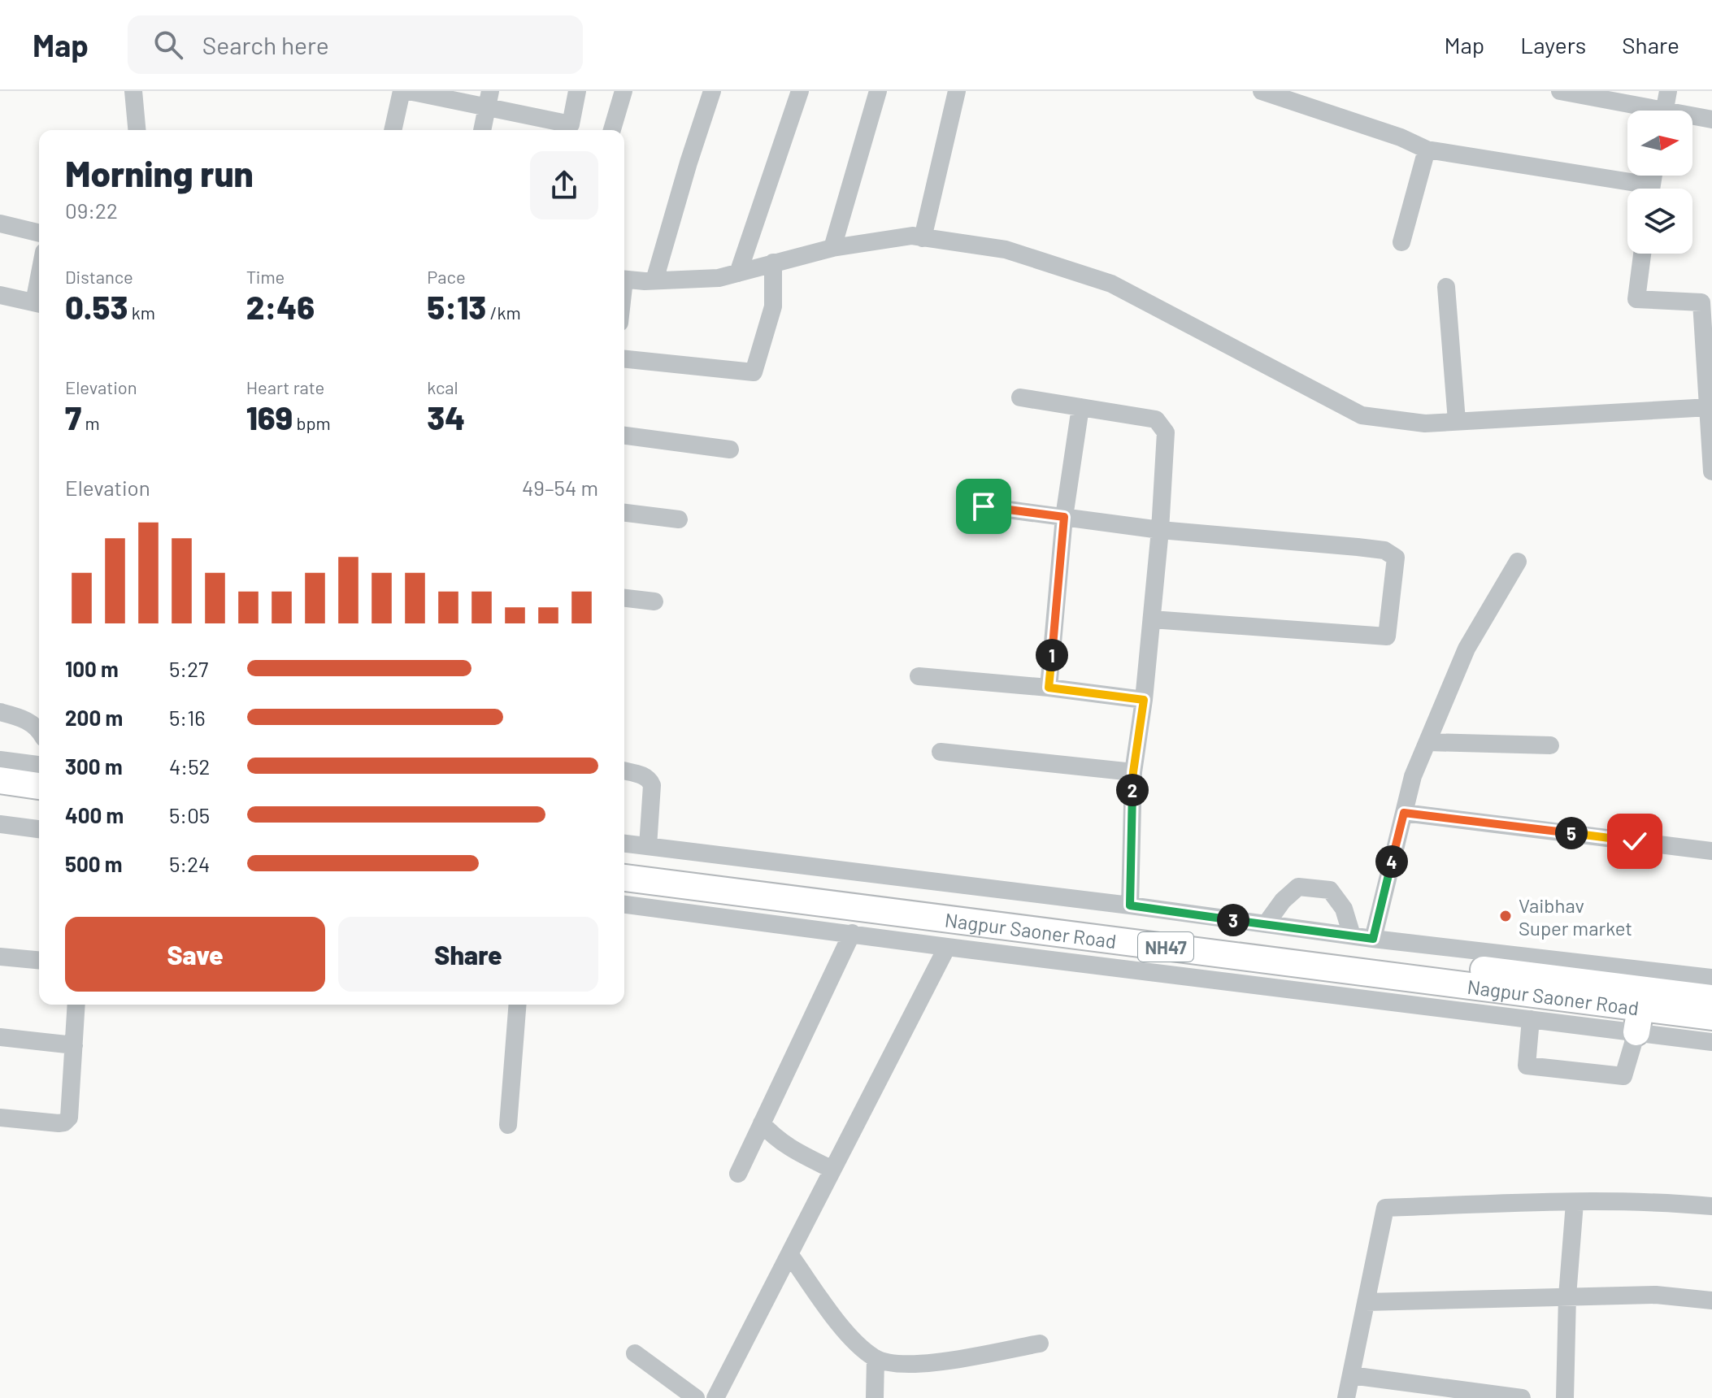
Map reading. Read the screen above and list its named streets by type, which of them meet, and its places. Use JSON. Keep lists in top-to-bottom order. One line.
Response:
{"streets":{"highway":["Nagpur Saoner Road","NH47"]},"places":["Vaibhav Super market"],"north":"right","page":{"header":"Map","search":"Search here","nav":["Map","Layers","Share"],"heading":["Morning run","09:22"],"stats":[["Distance","0.53 km"],["Time","2:46"],["Pace","5:13 /km"],["Elevation","7 m"],["Heart rate","169 bpm"],["kcal","34"]],"chart":["Elevation","49–54 m"],"pins":["1","2","5","4","3"],"list":[{"name":"100 m","note":"5:27"},{"name":"200 m","note":"5:16"},{"name":"300 m","note":"4:52"},{"name":"400 m","note":"5:05"},{"name":"500 m","note":"5:24"}],"buttons":["Save","Share"]}}
